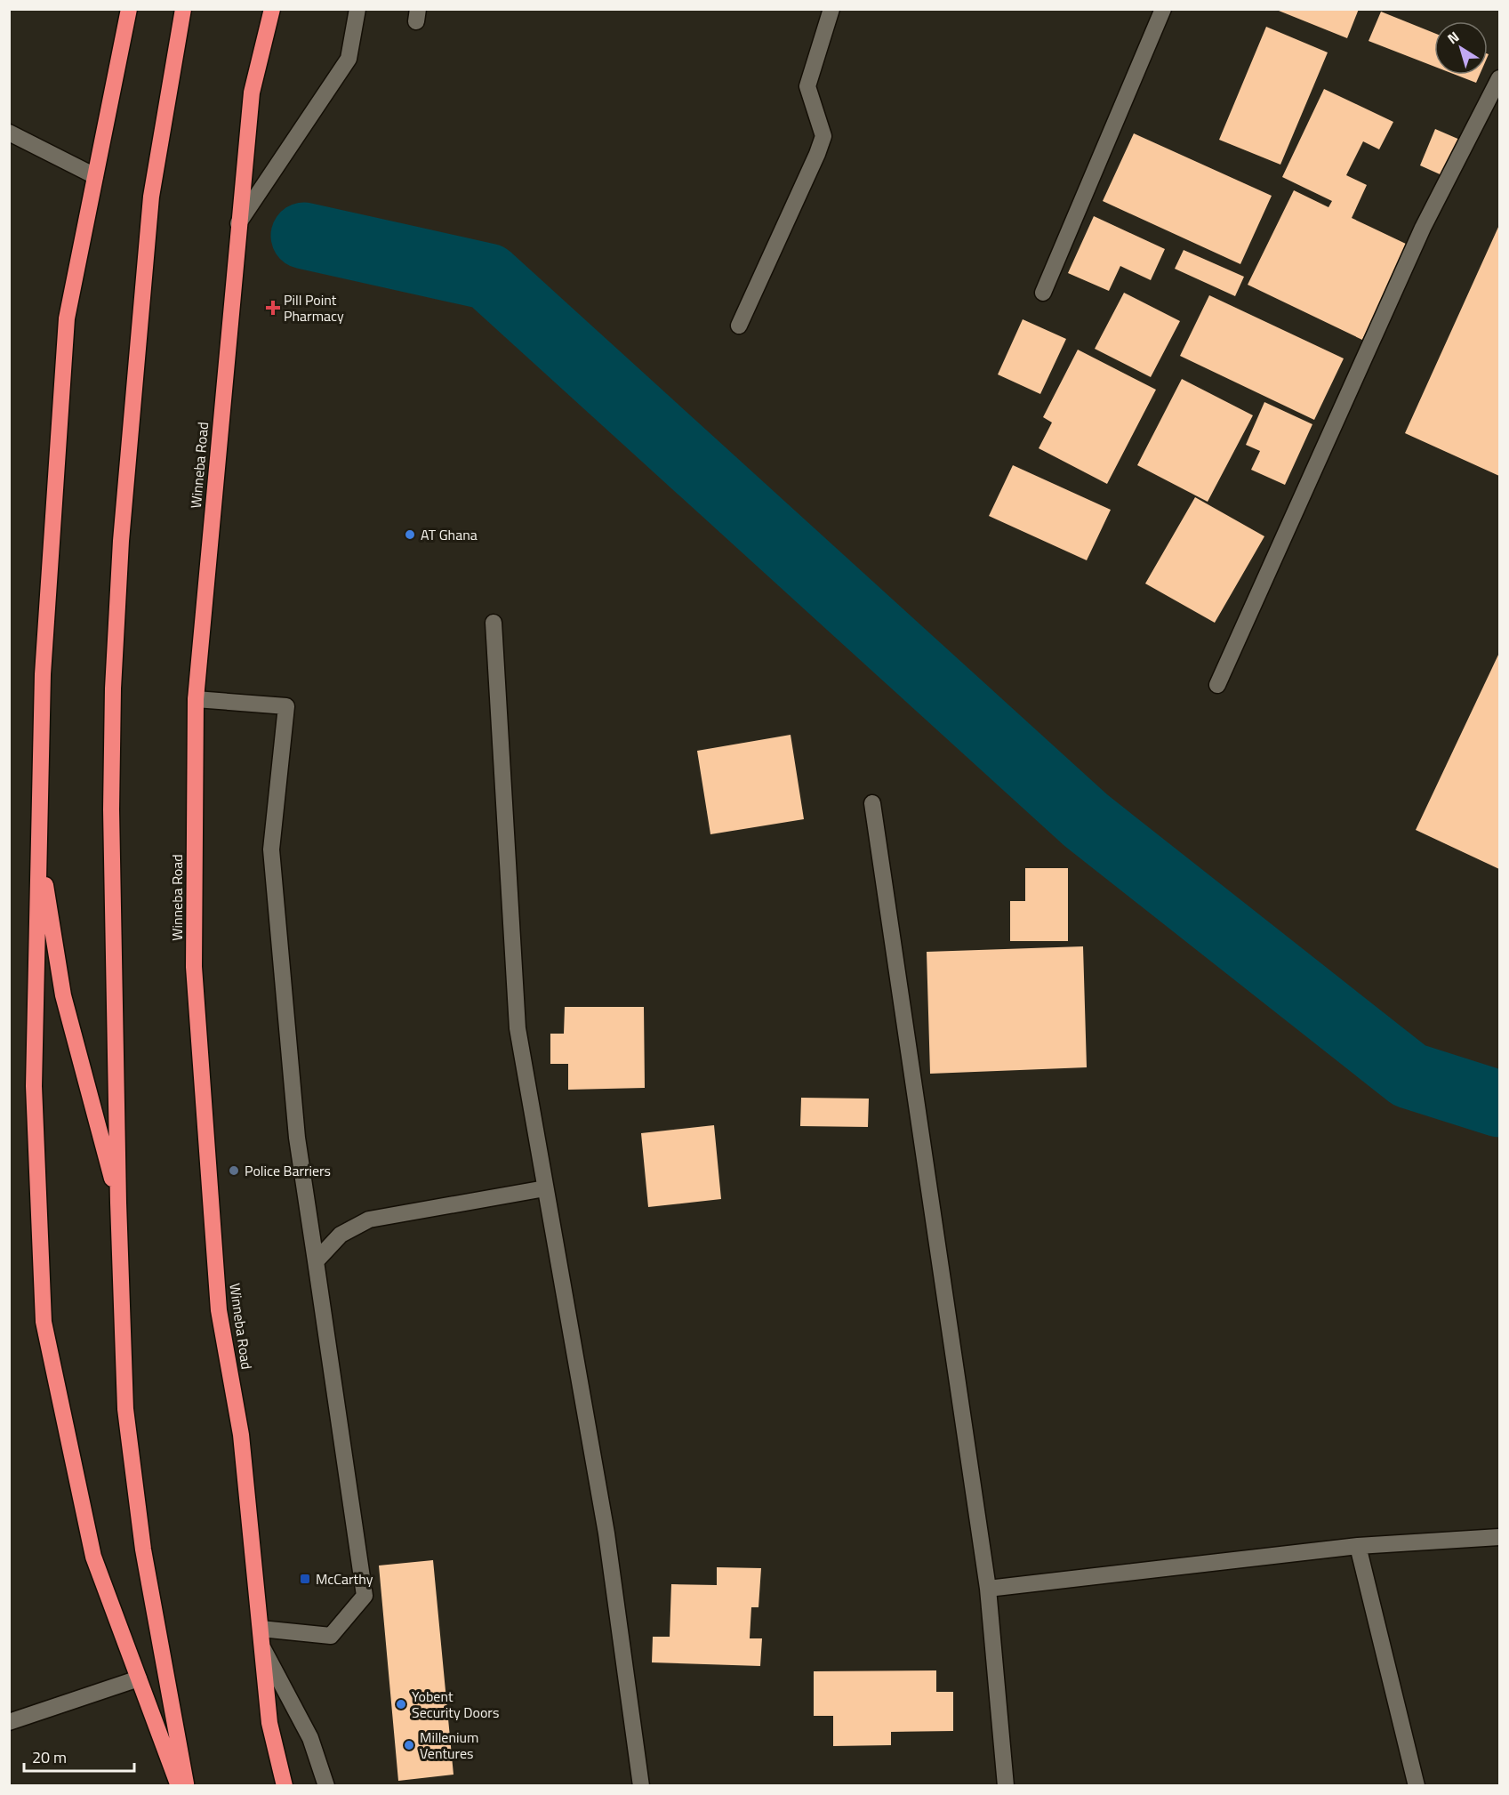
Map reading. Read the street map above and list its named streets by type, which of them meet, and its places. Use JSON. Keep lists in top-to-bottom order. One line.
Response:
{"streets":{"highway":["Winneba Road"]},"places":{"health":["Pill Point Pharmacy"],"other":["AT Ghana","Police Barriers","Yobent Security Doors","Millenium Ventures"],"transit":["McCarthy"]},"scale_bar":"20 m","north":"top left"}
